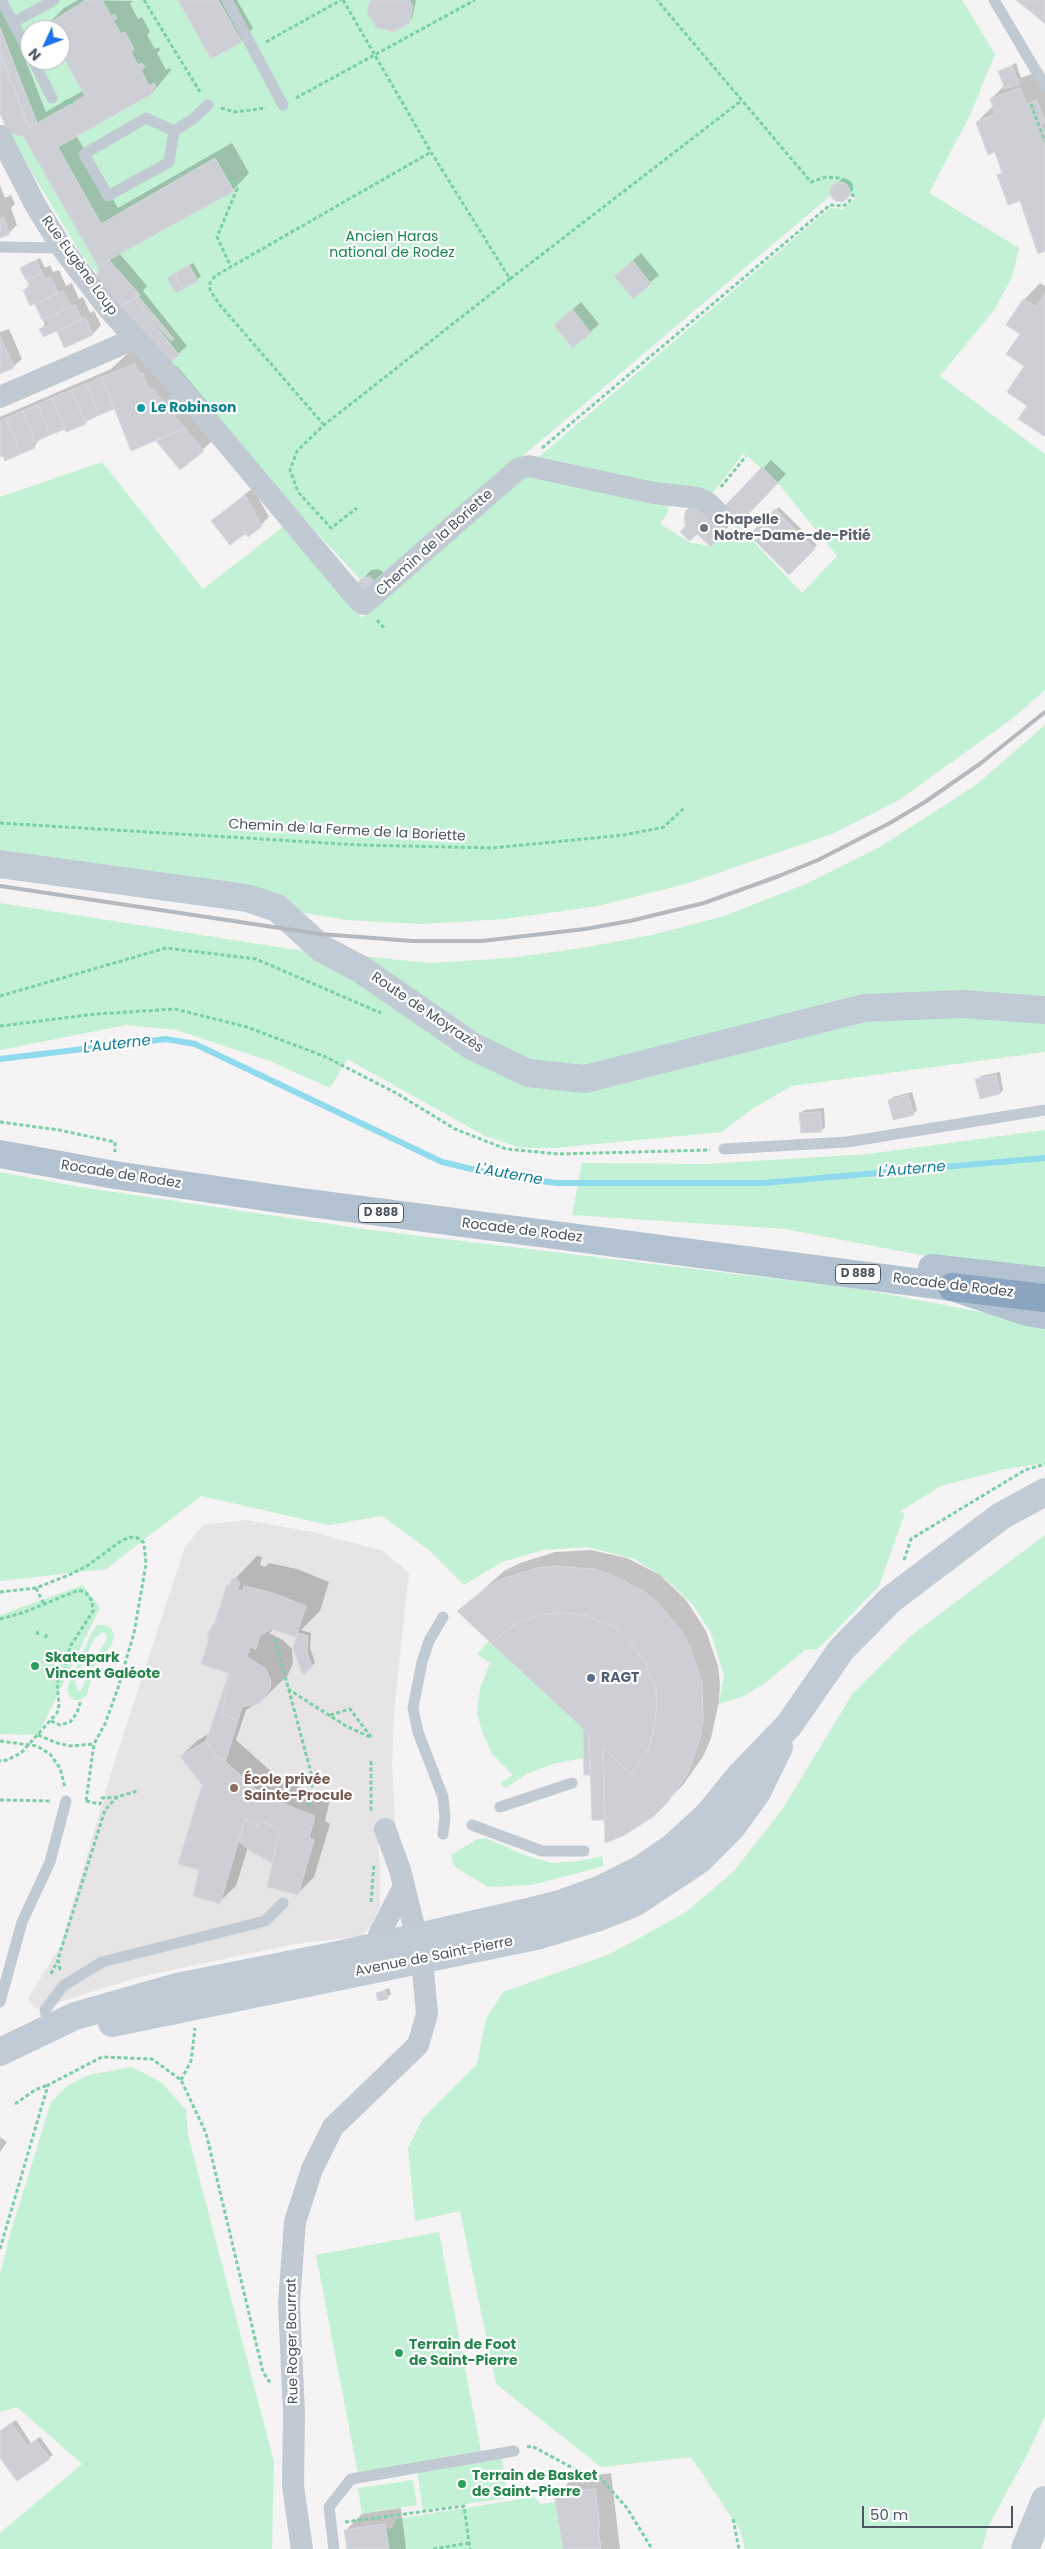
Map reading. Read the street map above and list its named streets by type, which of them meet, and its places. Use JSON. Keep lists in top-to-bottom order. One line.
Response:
{"streets":{"highway":["Rocade de Rodez","D 888"],"street":["Rue Eugène Loup","Chemin de la Boriette","Route de Moyrazès","Avenue de Saint-Pierre","Rue Roger Bourrat"],"path":["Chemin de la Ferme de la Boriette"]},"crossings":[["Rue Eugène Loup","Chemin de la Boriette"],["Avenue de Saint-Pierre","Rue Roger Bourrat"]],"water":["L'Auterne"],"parks":["Ancien Haras national de Rodez"],"places":["Le Robinson","Chapelle Notre-Dame-de-Pitié","Skatepark Vincent Galéote","RAGT","École privée Sainte-Procule","Terrain de Foot de Saint-Pierre","Terrain de Basket de Saint-Pierre"],"scale_bar":"50 m","north":"bottom left"}
